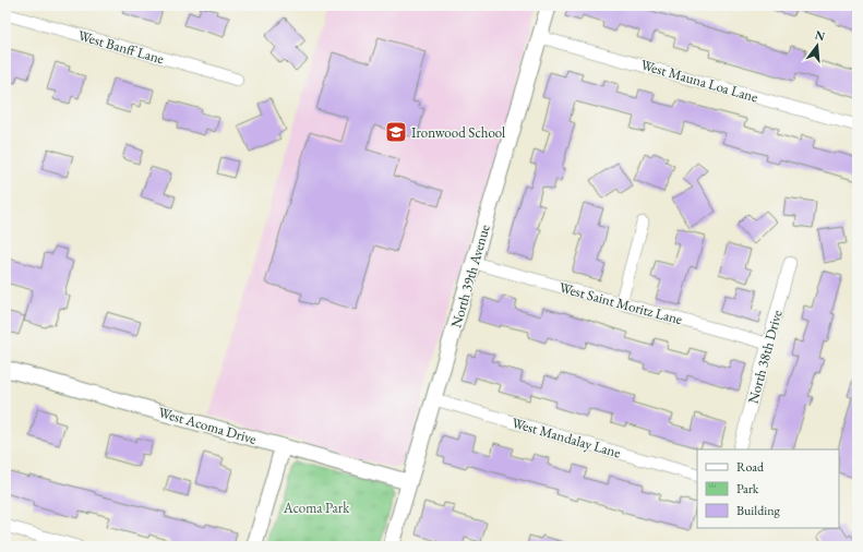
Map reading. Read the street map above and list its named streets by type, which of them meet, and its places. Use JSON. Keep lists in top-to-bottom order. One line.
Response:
{"streets":{"street":["West Banff Lane","West Mauna Loa Lane","North 39th Avenue","West Saint Moritz Lane","North 38th Drive","West Acoma Drive","West Mandalay Lane"]},"crossings":[["West Mauna Loa Lane","North 39th Avenue"],["North 39th Avenue","West Saint Moritz Lane"],["North 39th Avenue","West Acoma Drive"],["North 39th Avenue","West Mandalay Lane"],["West Saint Moritz Lane","North 38th Drive"]],"parks":["Acoma Park"],"places":{"school or university":["Ironwood School"]},"legend":["Road","Park","Building"],"north":"top"}
